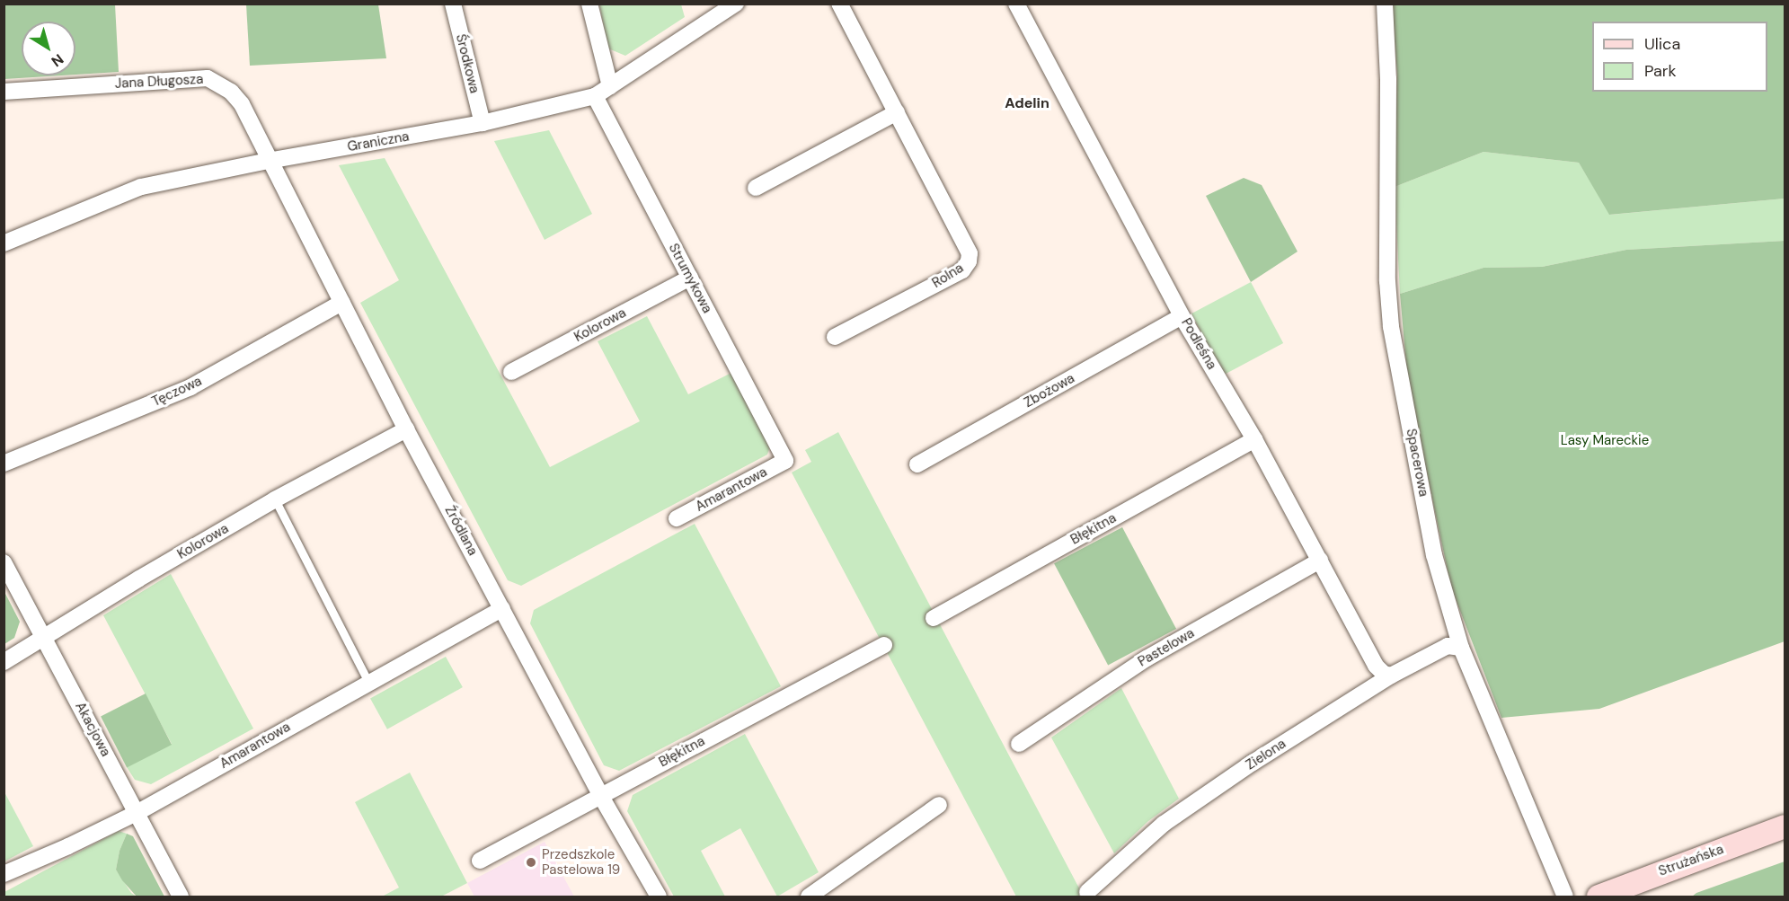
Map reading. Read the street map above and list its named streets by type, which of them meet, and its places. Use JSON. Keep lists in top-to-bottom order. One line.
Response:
{"streets":{"main road":["Strużańska"],"street":["Środkowa","Jana Długosza","Graniczna","Rolna","Strumykowa","Kolorowa","Podleśna","Zbożowa","Tęczowa","Spacerowa","Amarantowa","Błękitna","Źródlana","Pastelowa","Akacjowa","Zielona"]},"crossings":[["Środkowa","Graniczna"],["Jana Długosza","Graniczna"],["Jana Długosza","Źródlana"],["Graniczna","Strumykowa"],["Graniczna","Źródlana"],["Strumykowa","Kolorowa"],["Strumykowa","Amarantowa"],["Kolorowa","Źródlana"],["Kolorowa","Akacjowa"],["Podleśna","Zbożowa"],["Podleśna","Błękitna"],["Podleśna","Pastelowa"],["Podleśna","Zielona"],["Tęczowa","Źródlana"],["Spacerowa","Zielona"],["Amarantowa","Źródlana"],["Amarantowa","Akacjowa"],["Błękitna","Źródlana"]],"districts":["Adelin"],"parks":["Lasy Mareckie"],"places":["Przedszkole Pastelowa 19"],"legend":["Ulica","Park"],"north":"bottom right"}
